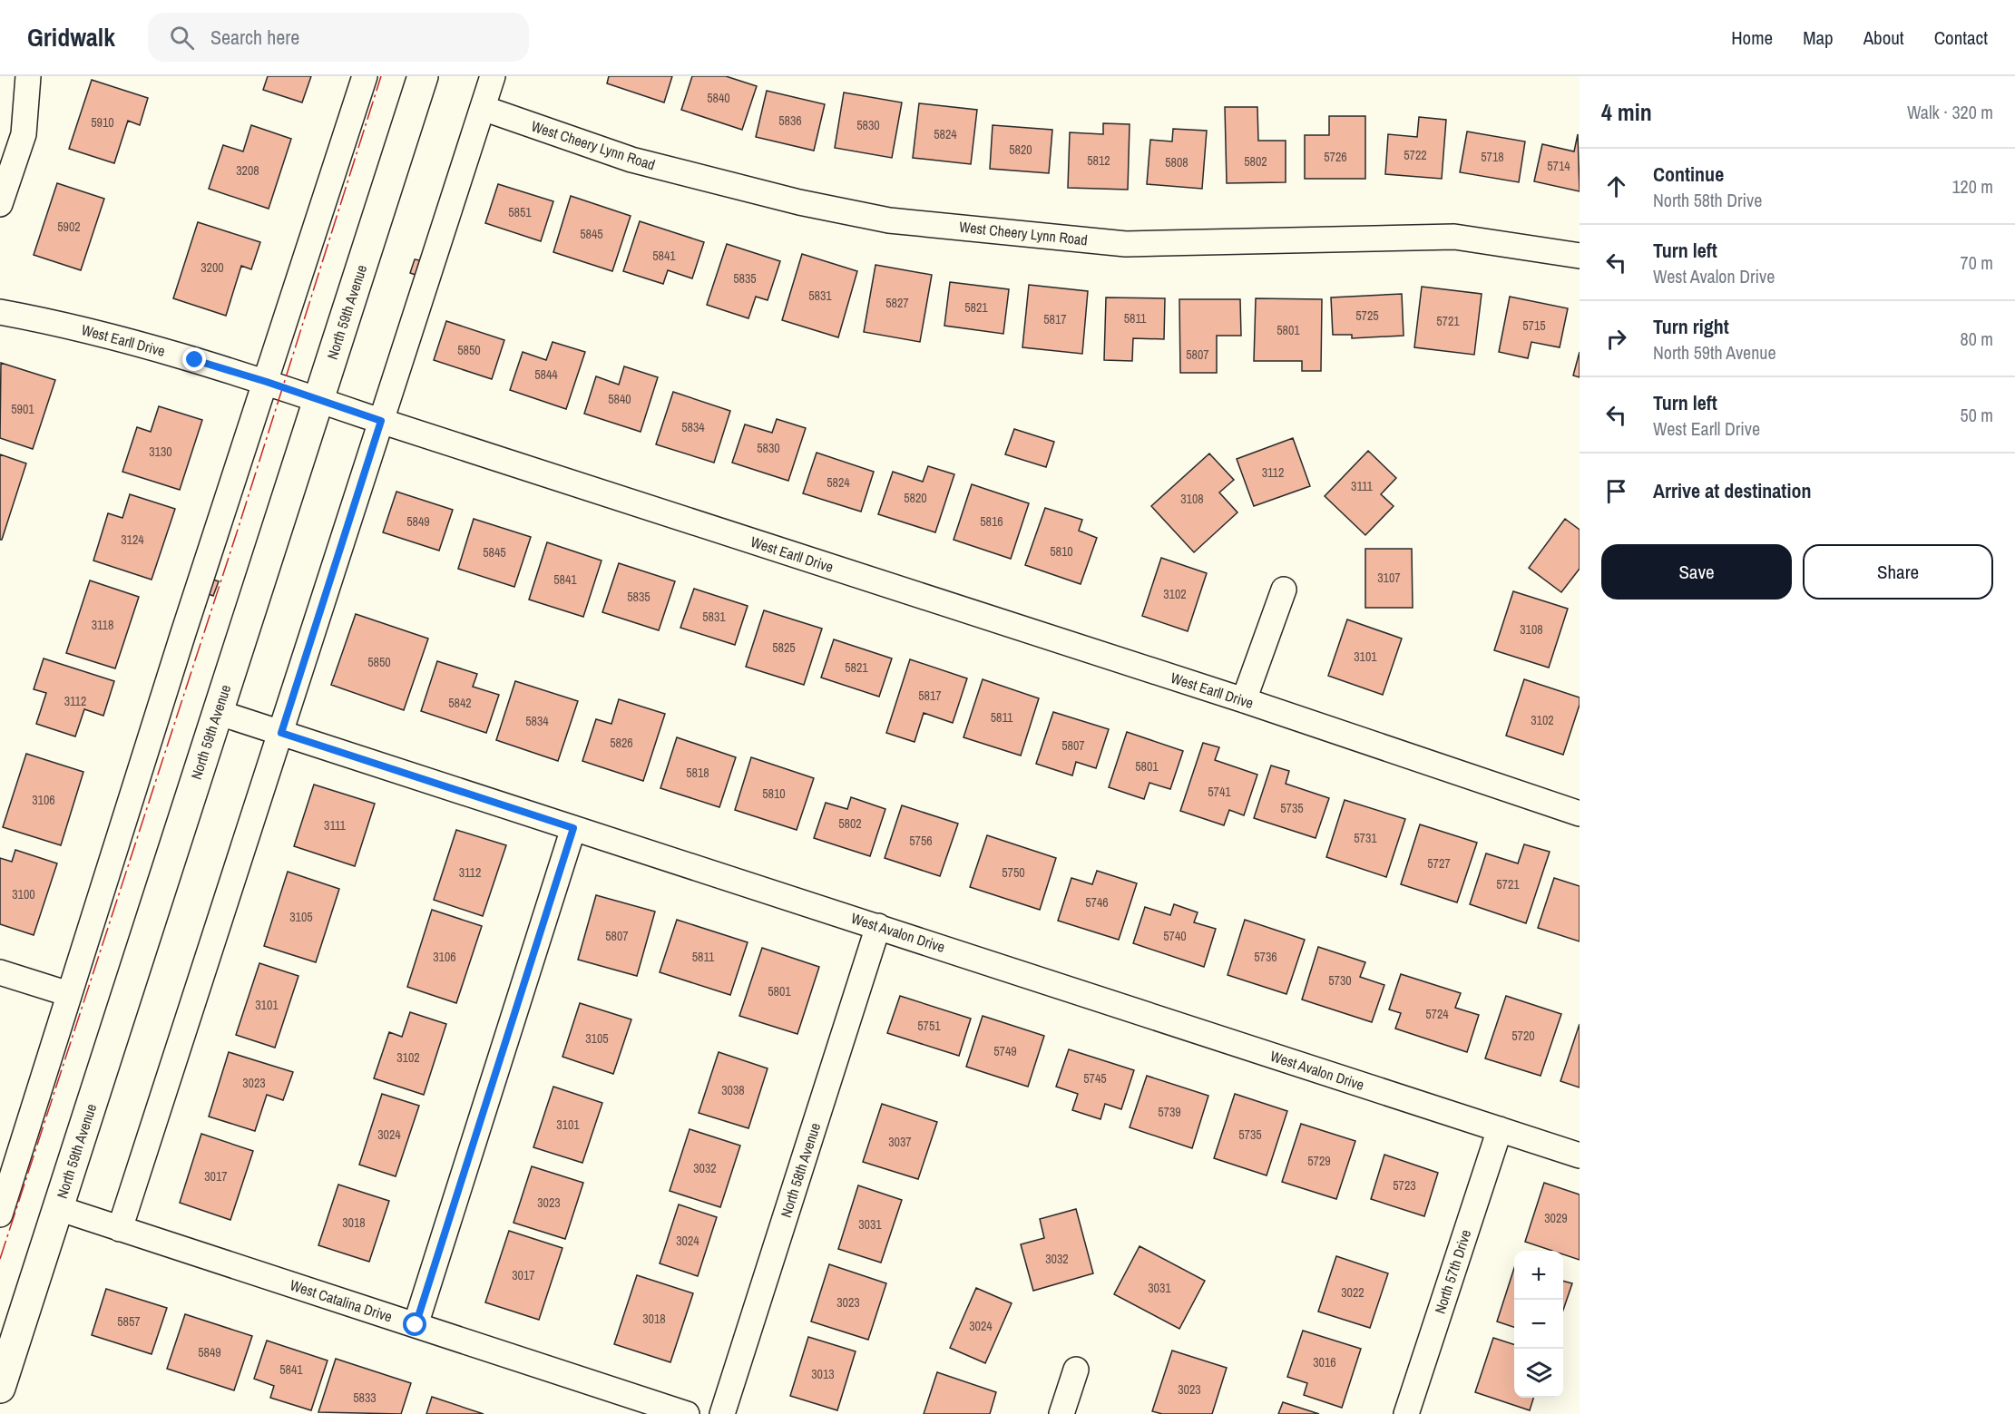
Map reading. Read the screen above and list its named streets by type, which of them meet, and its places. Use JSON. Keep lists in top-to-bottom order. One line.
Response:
{"streets":{"main road":["North 59th Avenue"],"street":["West Cheery Lynn Road","West Earll Drive","West Avalon Drive","North 58th Avenue","North 57th Drive","West Catalina Drive"]},"crossings":[["North 59th Avenue","West Earll Drive"],["North 59th Avenue","West Avalon Drive"],["North 59th Avenue","West Catalina Drive"],["West Avalon Drive","North 58th Avenue"],["West Avalon Drive","North 57th Drive"]],"house_numbers":["5840","5836","5910","5830","5824","5820","5722","5726","5718","5812","5802","5808","5714","3208","5851","5902","5845","5841","3200","5835","5831","5827","5821","5725","5811","5817","5721","5715","5801","5850","5807","5844","5840","5901","5834","5830","3130","3112","5824","3111","5820","3108","5849","5816","3124","5810","5845","3107","5841","3102","5835","5831","3118","3108","5825","3101","5850","5821","5817","3112","5842","5811","3102","5834","5826","5807","5801","5818","5741","5810","3106","5735","5802","3111","5731","5756","5727","3112","5750","5721","3100","5746","3105","5807","5740","3106","5811","5736","5730","5801","3101","5724","5751","5720","3105","5749","3102","5745","3023","3038","5739","3101","3024","5735","3037","5729","3032","3017","5723","3023","3029","3018","3031","3024","3032","3017","3031","3022","3023","3018","5857","3024","5849","3016","5841","3013","3023","5833"],"page":{"header":"Gridwalk","search":"Search here","nav":["Home","Map","About","Contact"],"heading":["4 min","Walk · 320 m"],"list":[["Continue","North 58th Drive","120 m"],["Turn left","West Avalon Drive","70 m"],["Turn right","North 59th Avenue","80 m"],["Turn left","West Earll Drive","50 m"],"Arrive at destination"],"buttons":["Save","Share"],"map_buttons":["+","−"]}}
